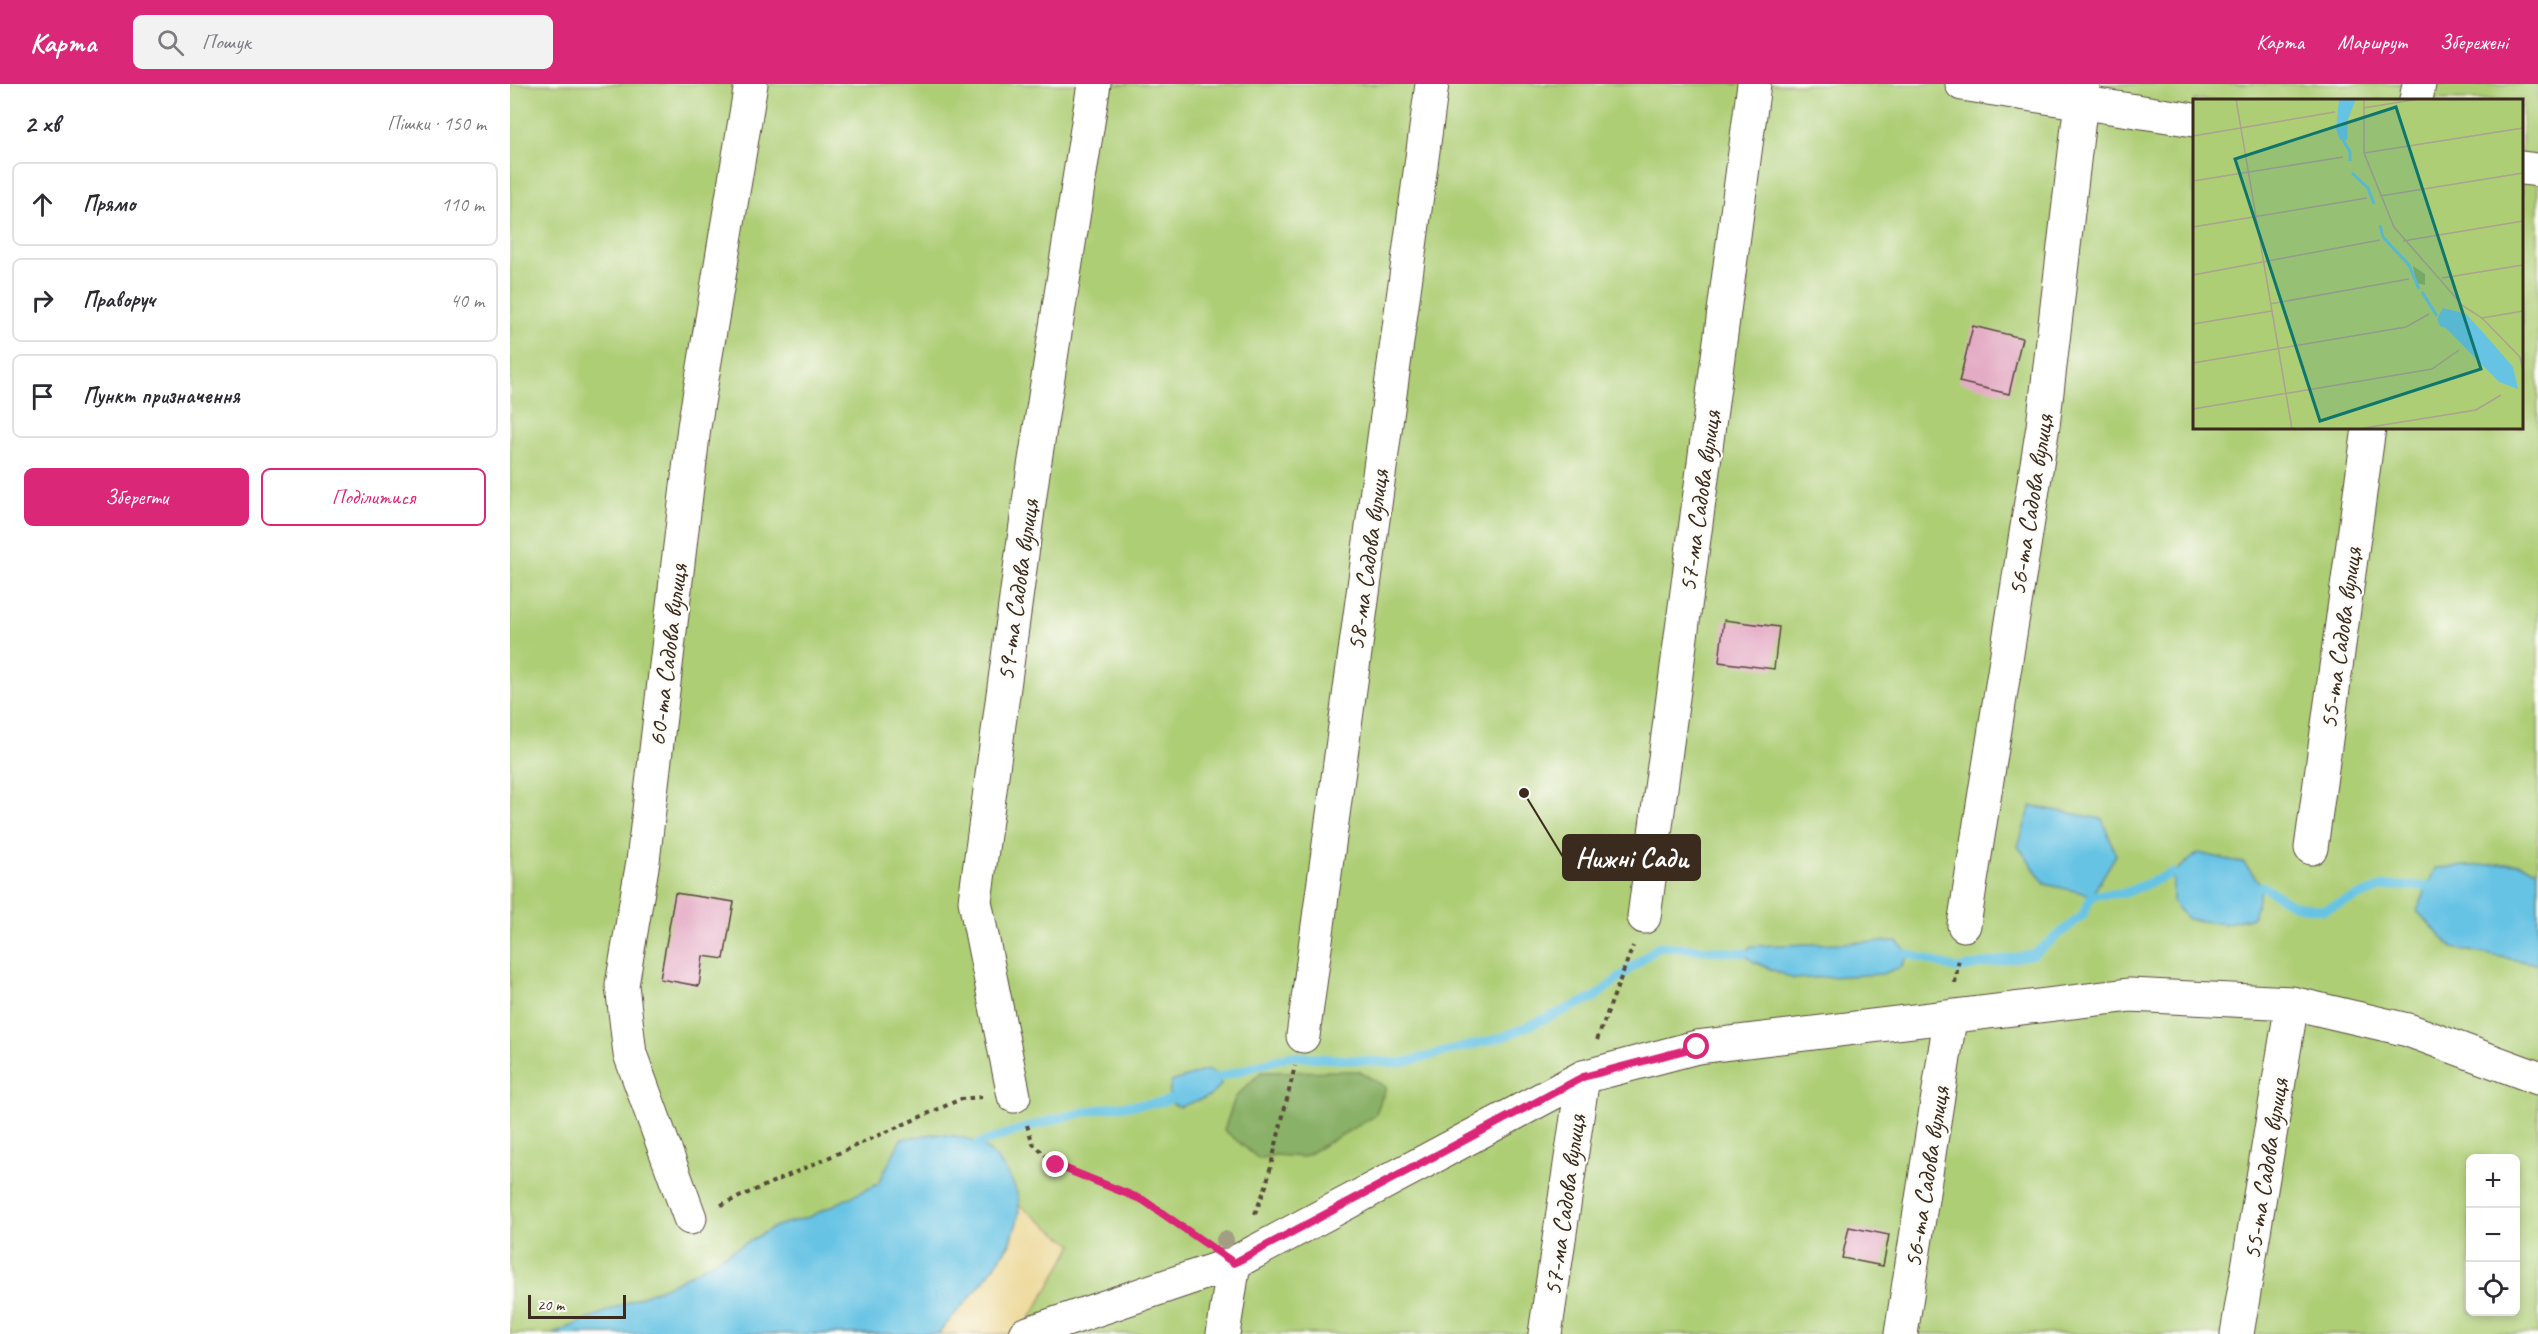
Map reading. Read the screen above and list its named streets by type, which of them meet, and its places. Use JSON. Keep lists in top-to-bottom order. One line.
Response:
{"streets":{"street":["57-ма Садова вулиця","56-та Садова вулиця","58-ма Садова вулиця","59-та Садова вулиця","55-та Садова вулиця","60-та Садова вулиця"]},"places":["Нижні Сади"],"scale_bar":"20 m","page":{"header":"Карта","search":"Пошук","nav":["Карта","Маршрут","Збережені"],"heading":["2 хв","Пішки · 150 m"],"list":[["Прямо","110 m"],["Праворуч","40 m"],"Пункт призначення"],"buttons":["Зберегти","Поділитися"],"map_buttons":["+","−"],"scale":"20 m"}}
